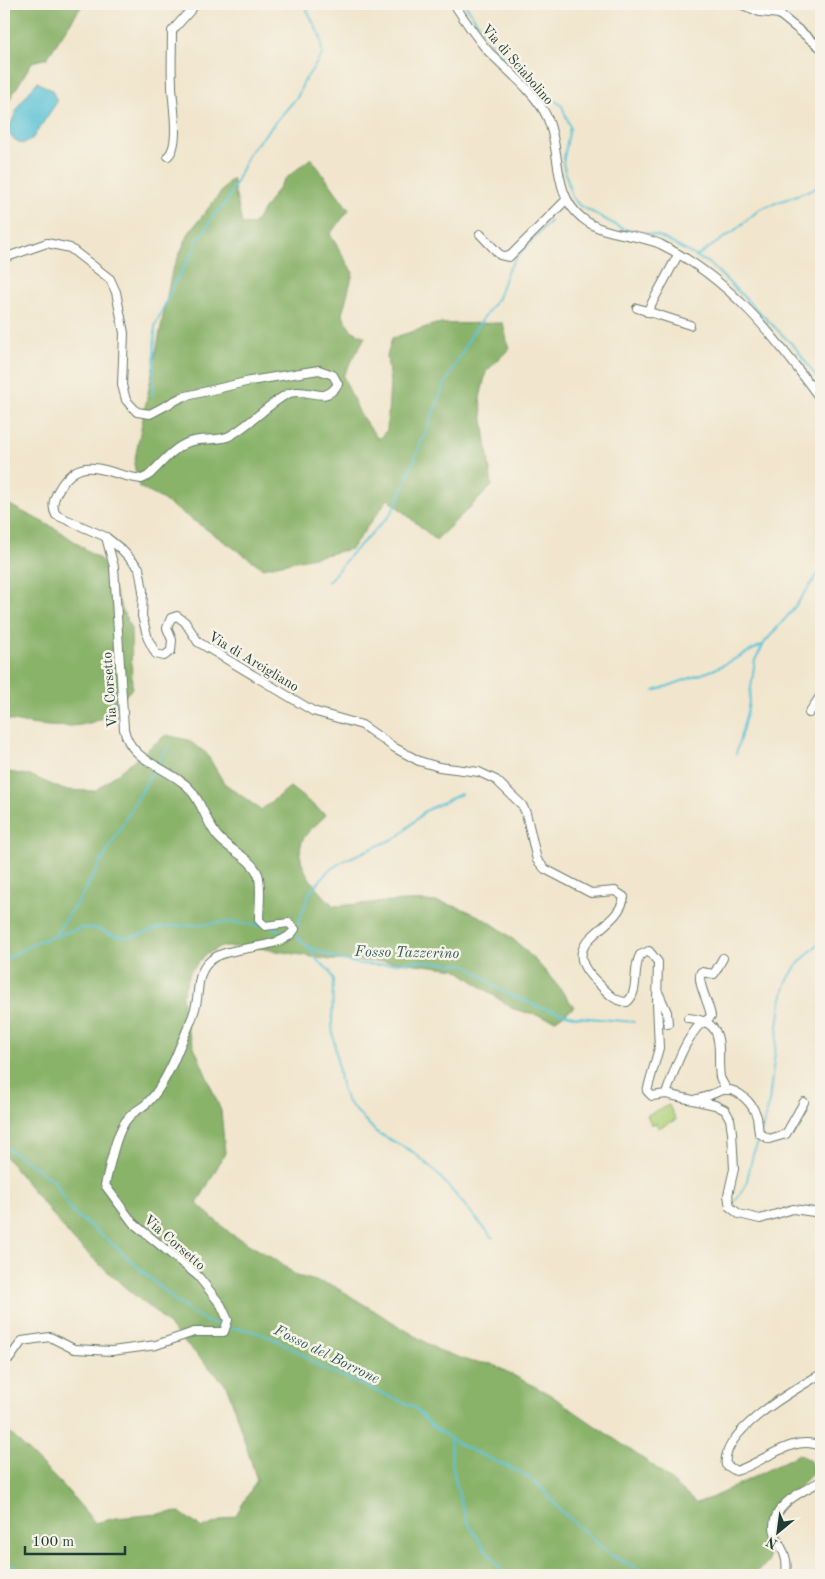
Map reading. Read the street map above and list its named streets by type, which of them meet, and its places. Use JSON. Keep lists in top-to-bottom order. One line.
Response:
{"streets":{"street":["Via di Sciabolino","Via di Arcigliano","Via Corsetto"]},"crossings":[["Via di Arcigliano","Via Corsetto"]],"water":["Fosso Tazzerino","Fosso del Borrone"],"scale_bar":"100 m","north":"bottom left"}
